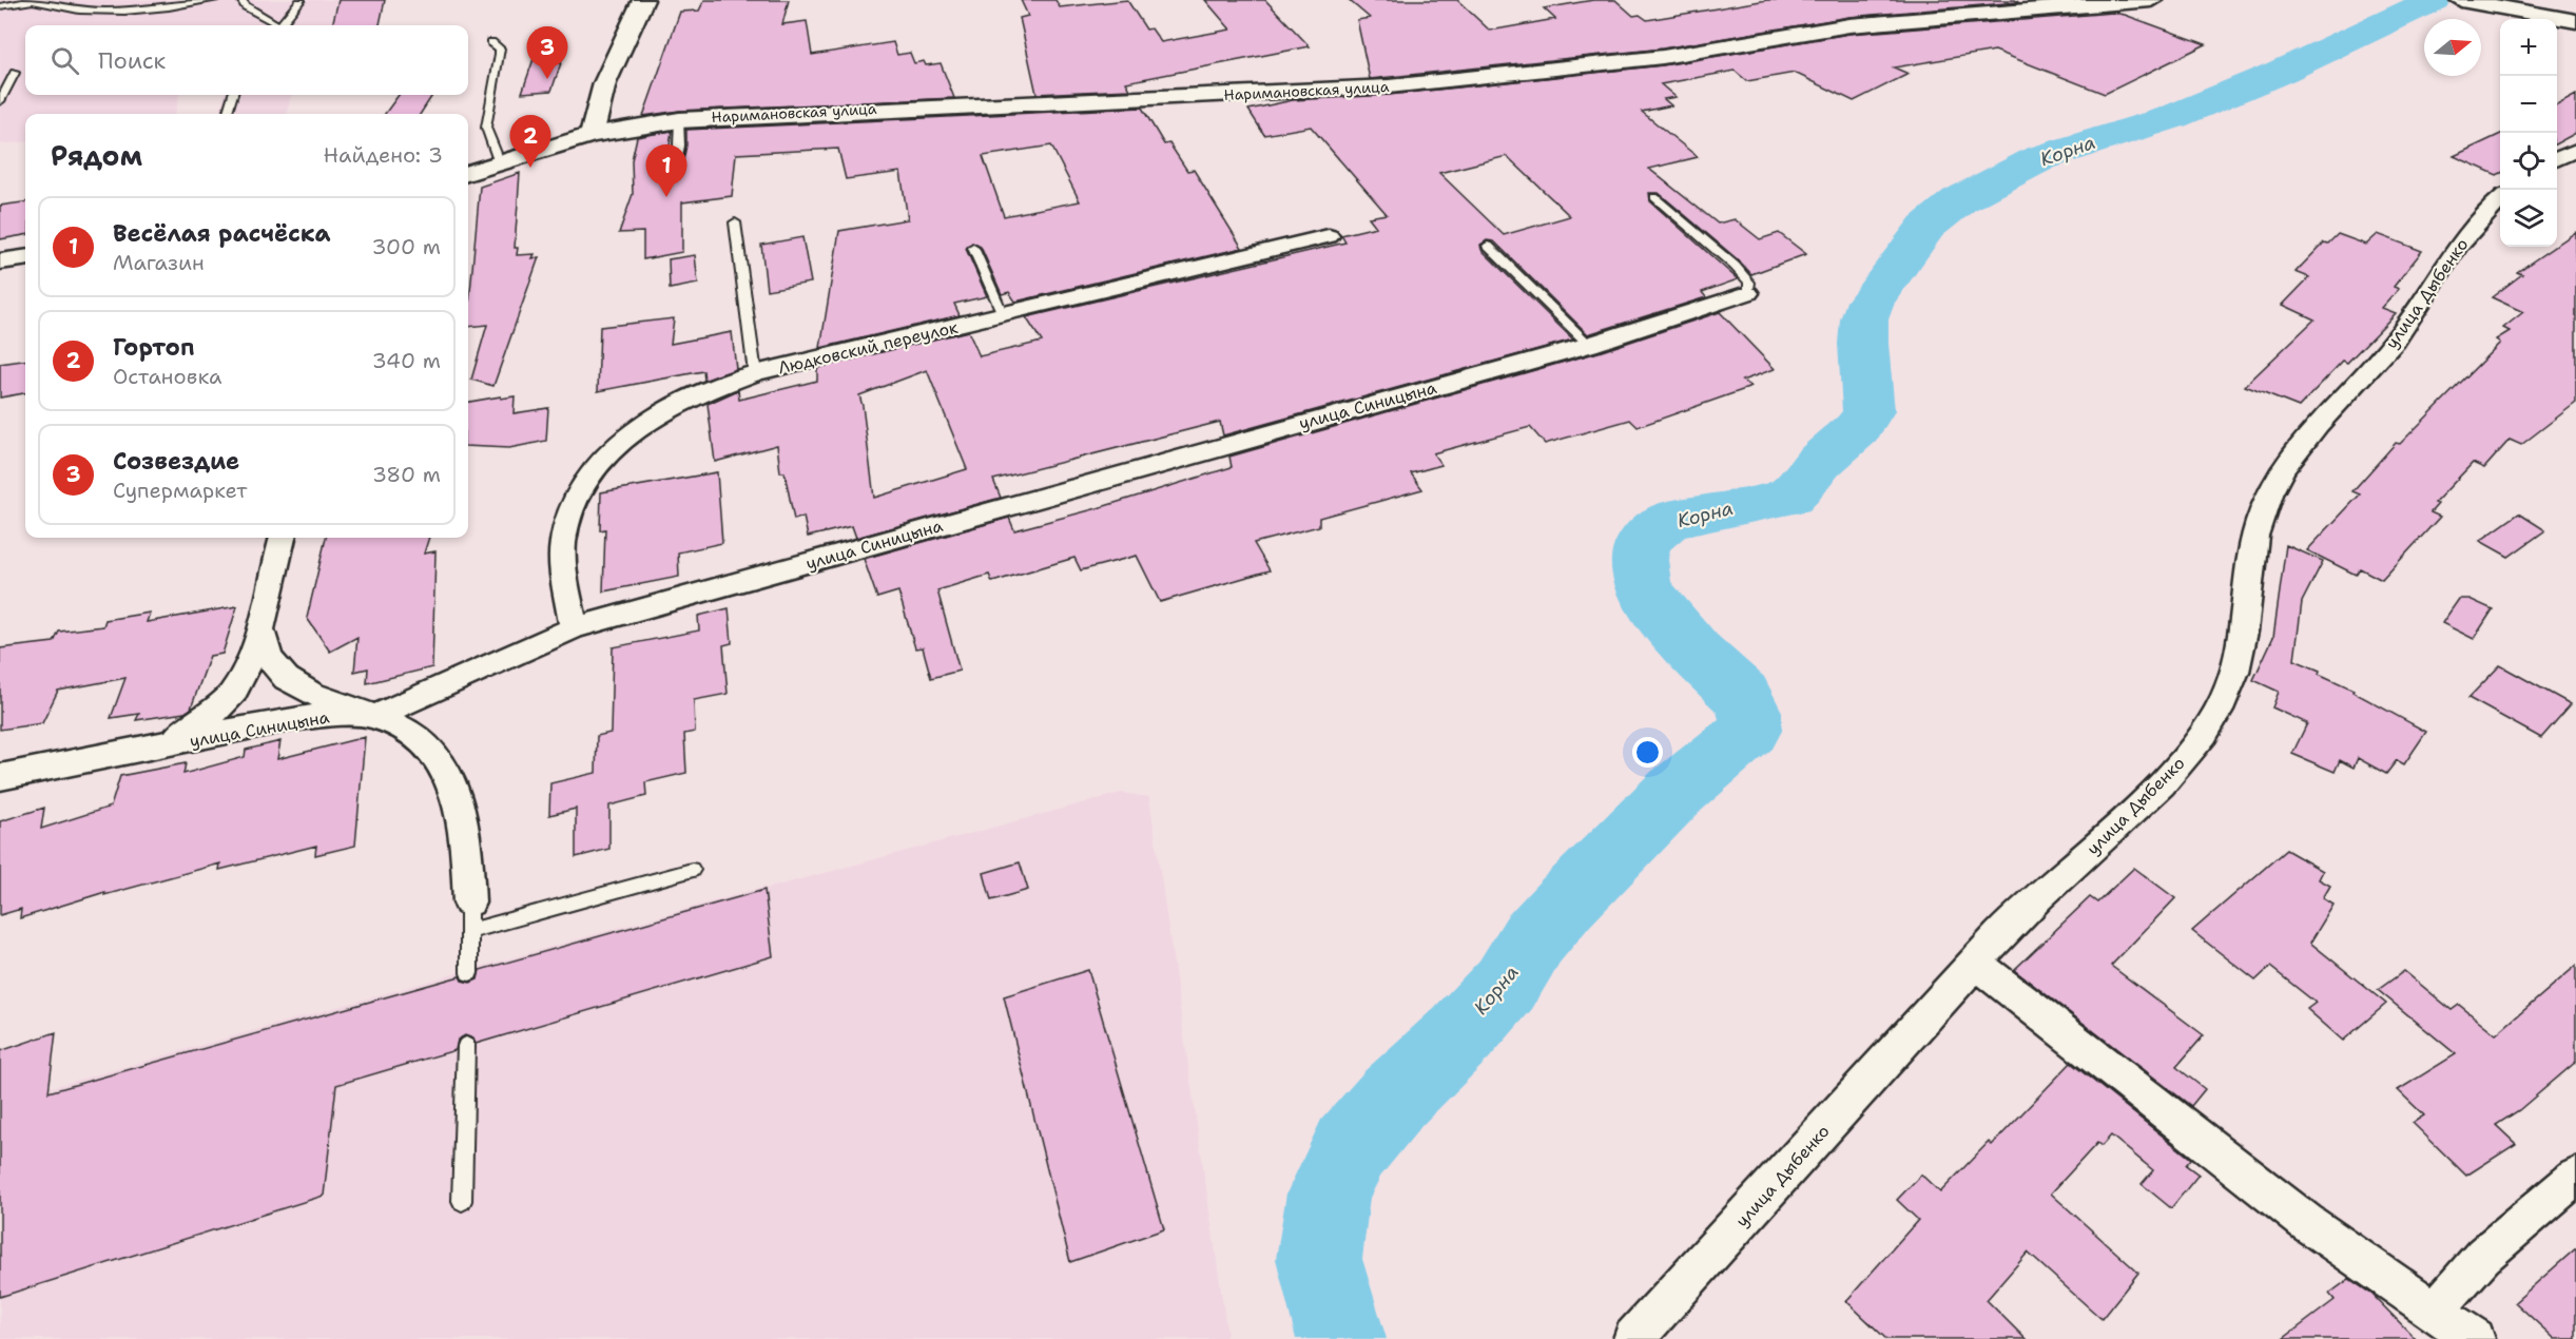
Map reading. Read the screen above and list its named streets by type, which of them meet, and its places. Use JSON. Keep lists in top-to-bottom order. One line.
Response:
{"streets":{"main road":["Наримановская улица"],"street":["улица Дыбенко","Людковский переулок","улица Синицына"]},"crossings":[["Людковский переулок","улица Синицына"]],"water":["Корна"],"north":"right","page":{"map_buttons":["+","−"],"search":"Поиск","pins":["3","2","1"],"heading":["Рядом","Найдено: 3"],"list":[{"mark":"1","name":"Весёлая расчёска","note":"Магазин","value":"300 m"},{"mark":"2","name":"Гортоп","note":"Остановка","value":"340 m"},{"mark":"3","name":"Созвездие","note":"Супермаркет","value":"380 m"}]}}
